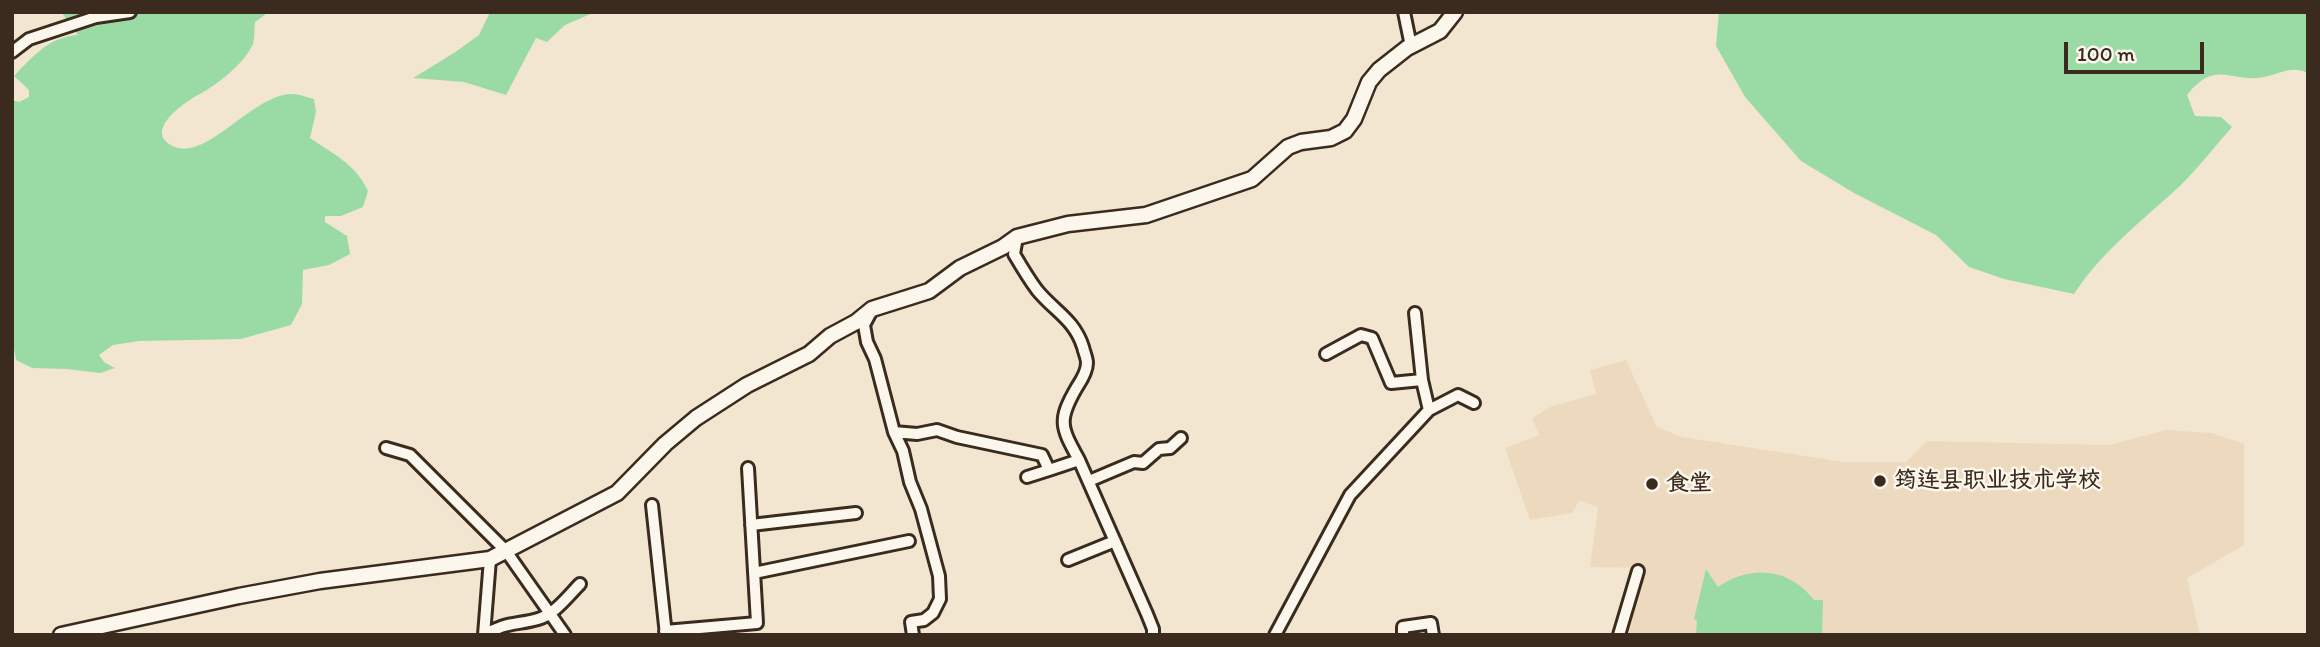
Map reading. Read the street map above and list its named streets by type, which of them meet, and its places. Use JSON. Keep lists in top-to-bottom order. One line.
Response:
{"places":["筠连县职业技术学校","食堂"],"scale_bar":"100 m"}
